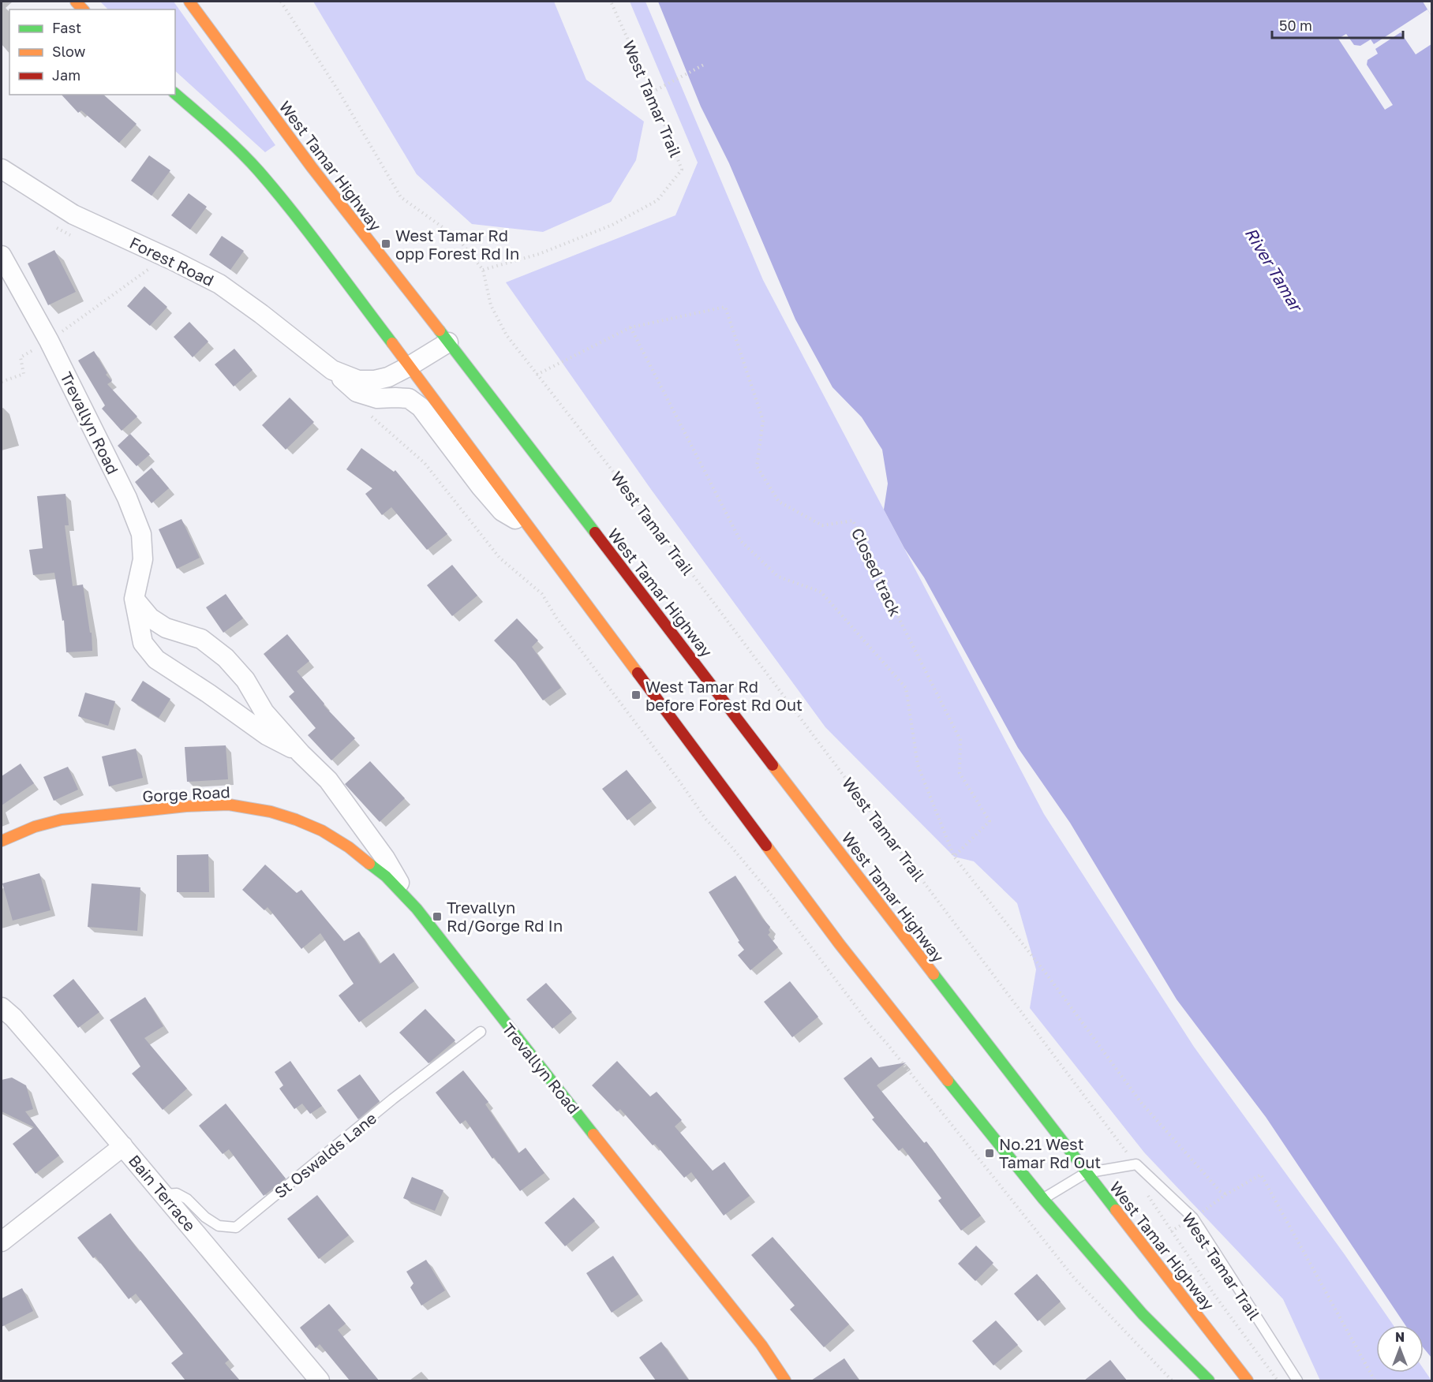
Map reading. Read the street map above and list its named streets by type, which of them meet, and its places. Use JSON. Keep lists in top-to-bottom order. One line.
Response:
{"streets":{"main road":["West Tamar Highway","Trevallyn Road","Gorge Road"],"street":["Forest Road","Bain Terrace"],"lane":["West Tamar Trail","St Oswalds Lane"],"path":["Closed track"]},"crossings":[["West Tamar Highway","Forest Road"],["Trevallyn Road","Gorge Road"],["St Oswalds Lane","Bain Terrace"]],"water":["River Tamar"],"places":{"transit":["West Tamar Rd opp Forest Rd In","West Tamar Rd before Forest Rd Out","Trevallyn Rd/Gorge Rd In","No.21 West Tamar Rd Out"]},"legend":["Fast","Slow","Jam"],"scale_bar":"50 m","north":"top"}
